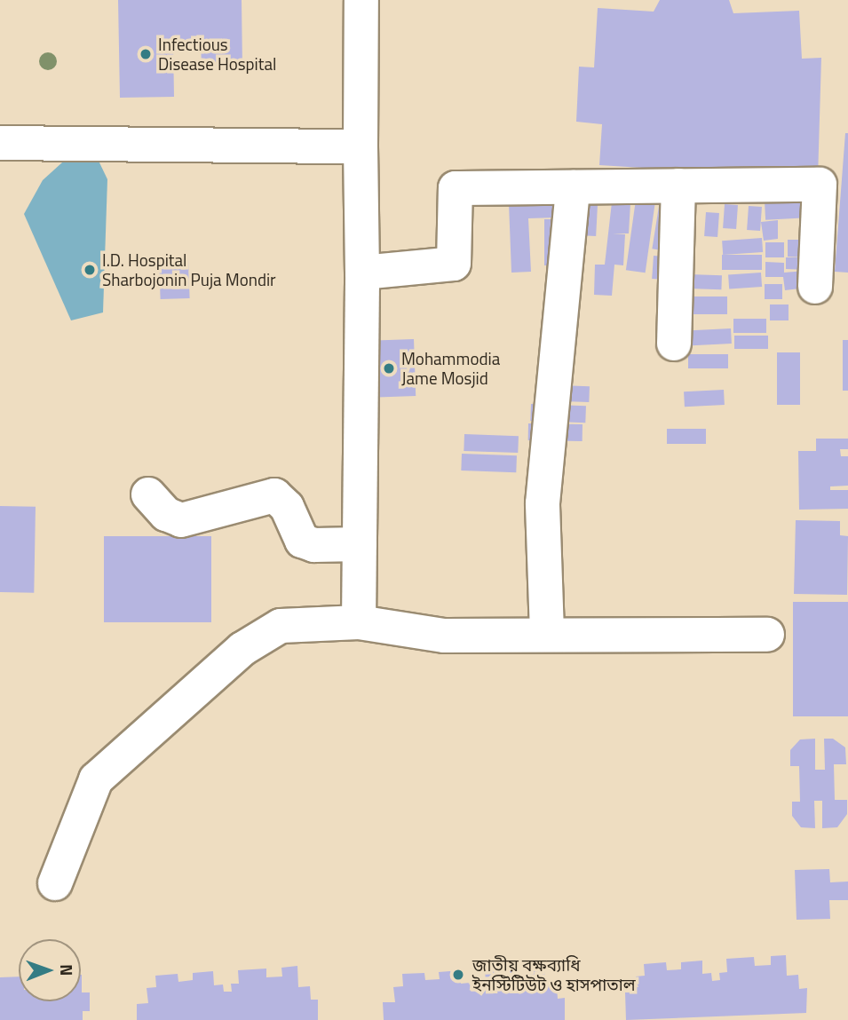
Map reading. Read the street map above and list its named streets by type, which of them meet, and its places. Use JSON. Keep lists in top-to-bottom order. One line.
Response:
{"places":["Infectious Disease Hospital","I.D. Hospital Sharbojonin Puja Mondir","Mohammodia Jame Mosjid","জাতীয় বক্ষব্যাধি ইনস্টিটিউট ও হাসপাতাল"],"north":"right"}
